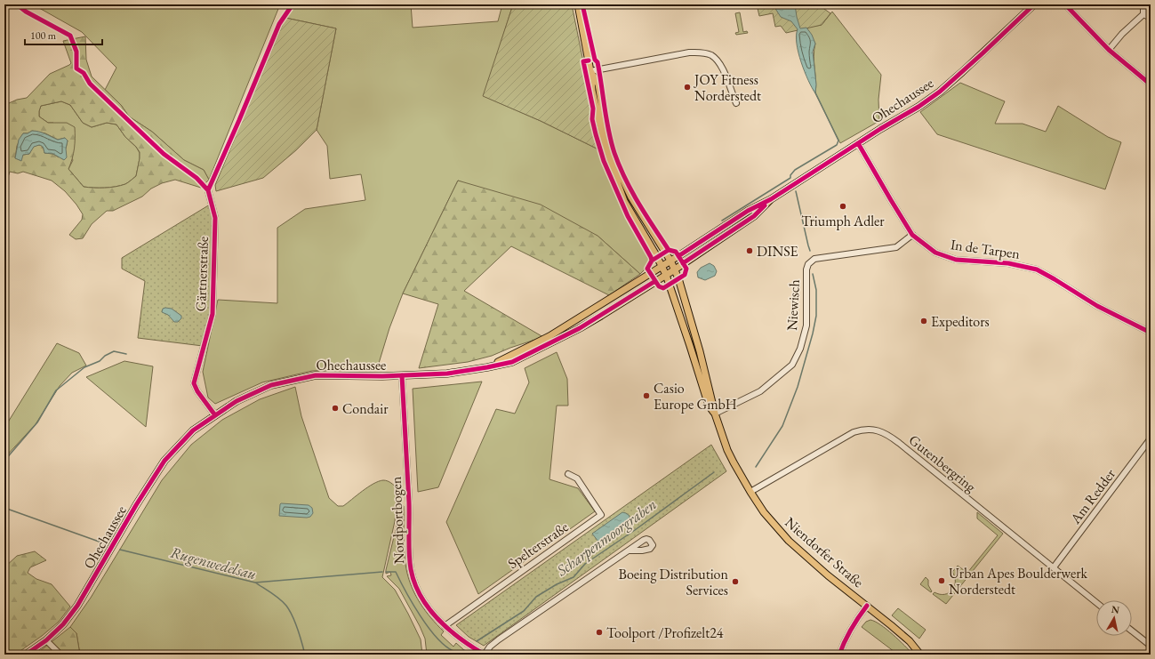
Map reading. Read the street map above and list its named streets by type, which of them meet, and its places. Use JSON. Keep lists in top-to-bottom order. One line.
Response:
{"streets":{"main road":["Ohechaussee","Niendorfer Straße"],"street":["In de Tarpen","Gärtnerstraße","Niewisch","Gutenbergring","Am Redder","Nordportbogen","Spelterstraße"]},"crossings":[["Ohechaussee","In de Tarpen"],["Ohechaussee","Gärtnerstraße"],["Ohechaussee","Nordportbogen"],["Ohechaussee","Niendorfer Straße"],["In de Tarpen","Niewisch"],["Niewisch","Niendorfer Straße"],["Gutenbergring","Am Redder"],["Gutenbergring","Niendorfer Straße"],["Nordportbogen","Spelterstraße"]],"water":["Scharpenmoorgraben","Rugenwedelsau"],"places":["JOY Fitness Norderstedt","Triumph Adler","DINSE","Expeditors","Casio Europe GmbH","Condair","Urban Apes Boulderwerk Norderstedt","Boeing Distribution Services","Toolport /Profizelt24"],"scale_bar":"100 m","north":"top"}
